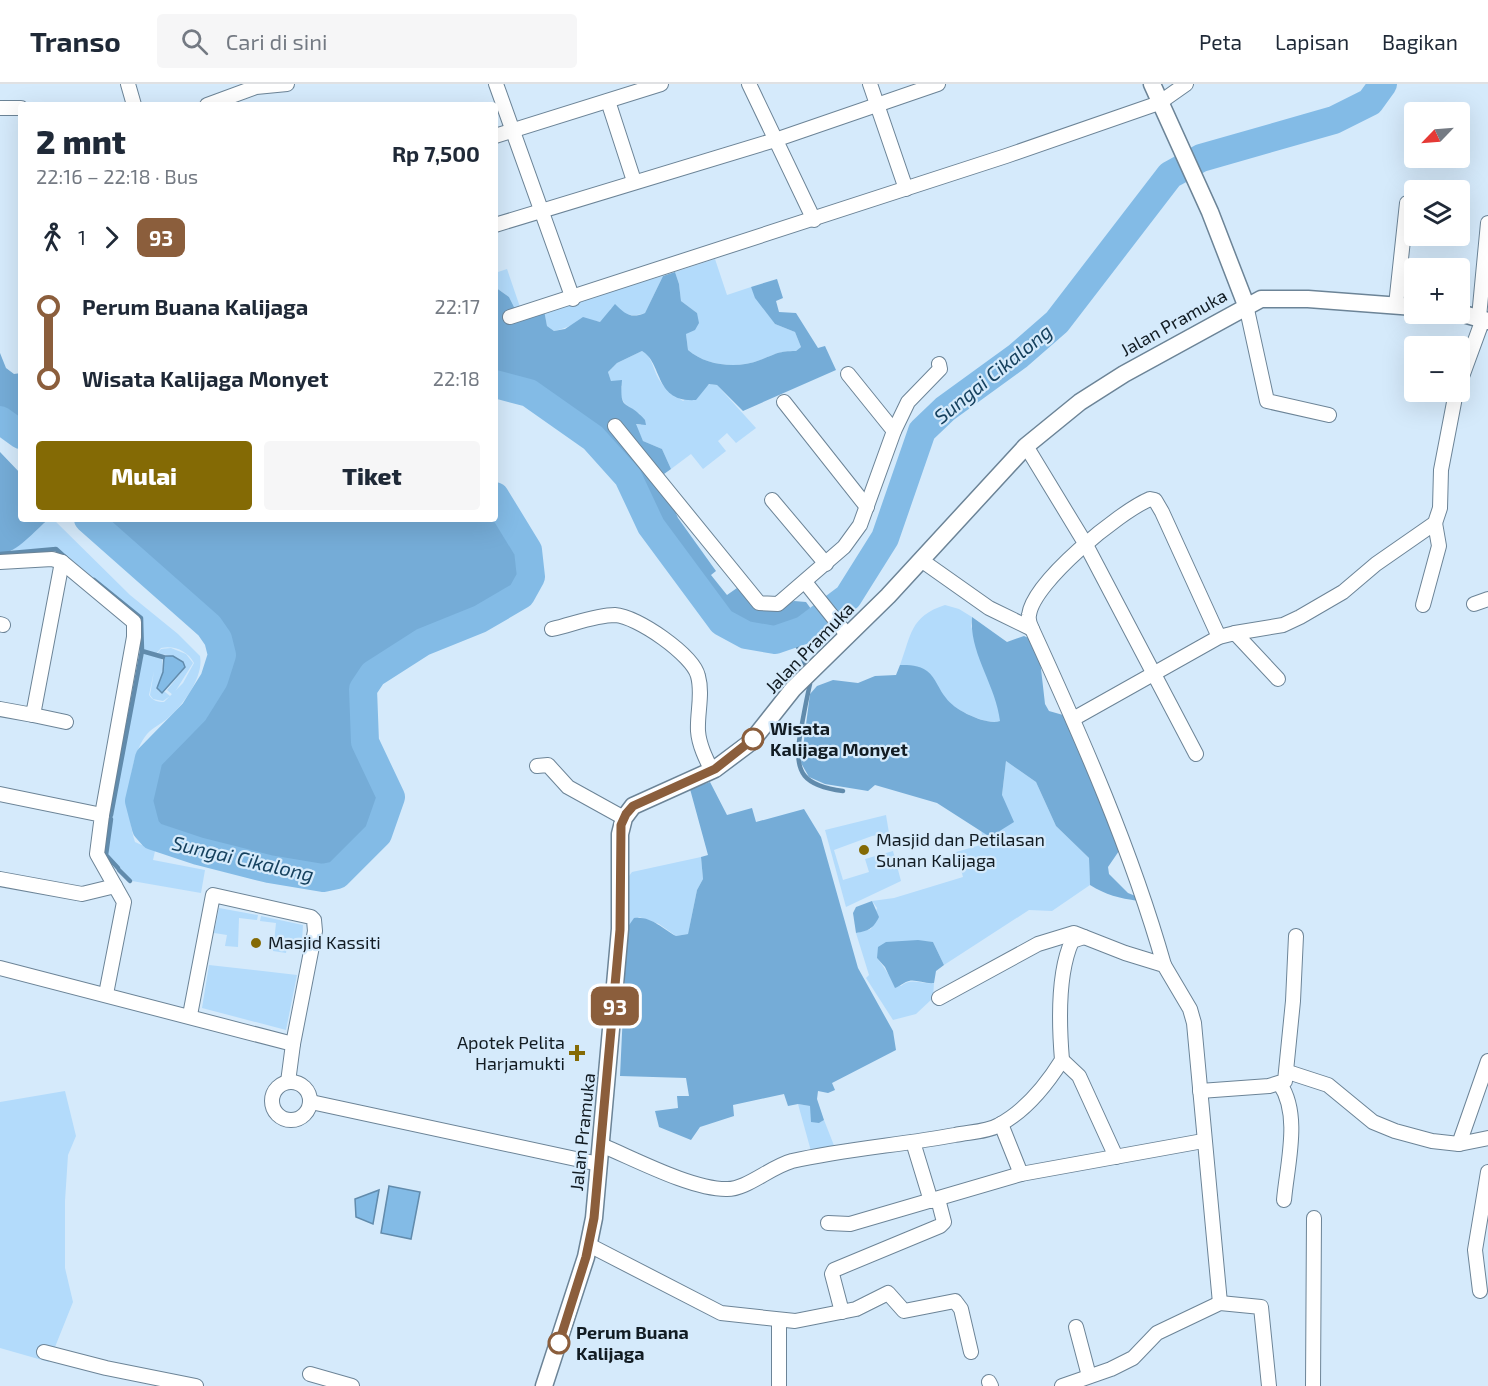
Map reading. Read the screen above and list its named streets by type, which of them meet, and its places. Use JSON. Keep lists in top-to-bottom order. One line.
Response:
{"streets":{"street":["Jalan Pramuka"]},"water":["Sungai Cikalong"],"places":{"other":["Wisata Kalijaga Monyet","Masjid dan Petilasan Sunan Kalijaga","Masjid Kassiti","Perum Buana Kalijaga"],"health":["Apotek Pelita Harjamukti"]},"lines":["bus line 93"],"north":"bottom left","page":{"header":"Transo","search":"Cari di sini","nav":["Peta","Lapisan","Bagikan"],"on_map":"93","map_buttons":["+","−"],"heading":["2 mnt","22:16 – 22:18 · Bus","Rp 7,500"],"legs":["1","93"],"list":[{"name":"Perum Buana Kalijaga","value":"22:17"},{"name":"Wisata Kalijaga Monyet","value":"22:18"}],"buttons":["Mulai","Tiket"]}}
